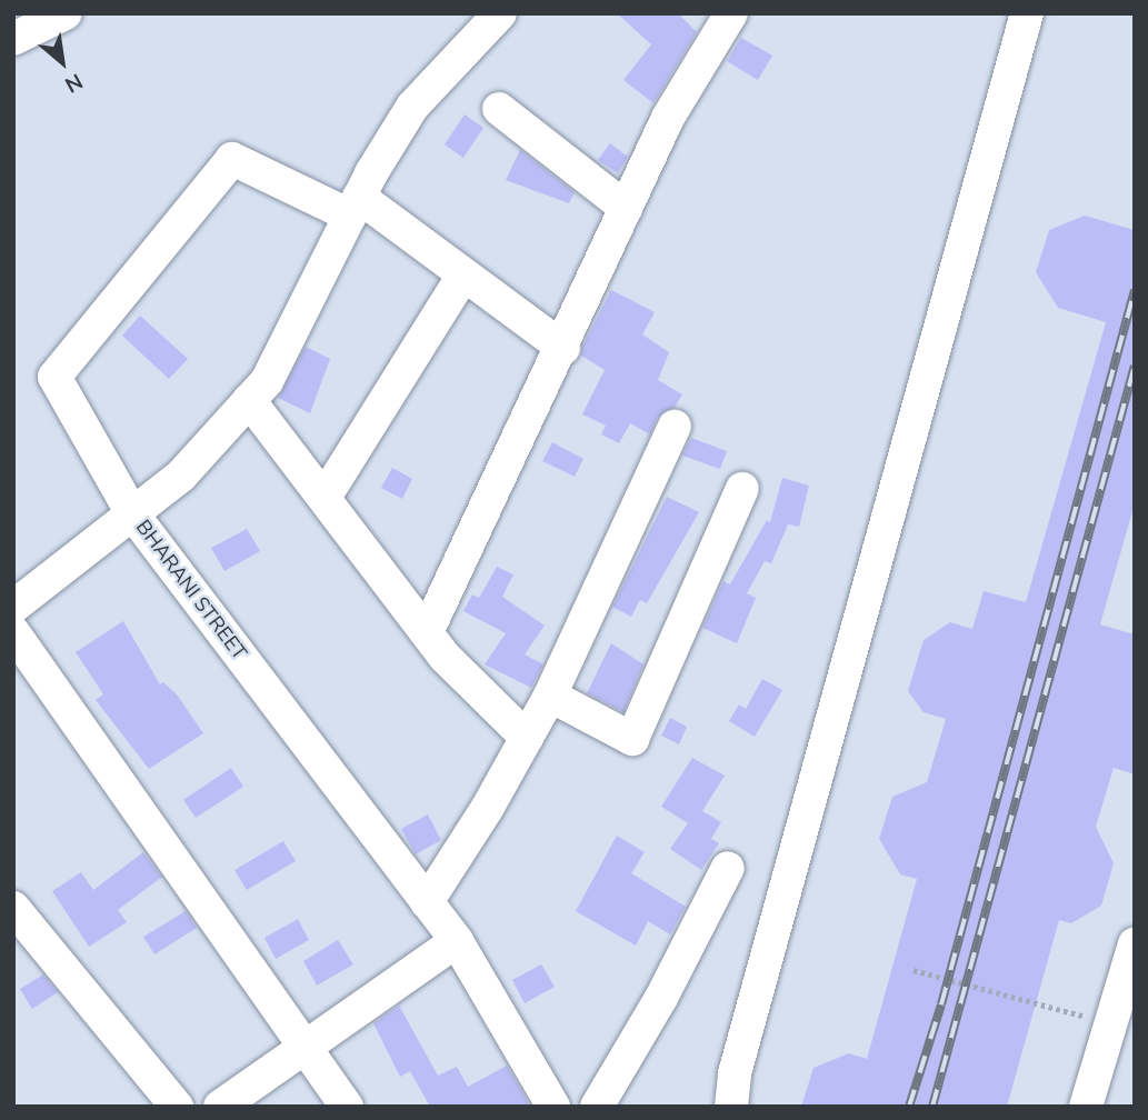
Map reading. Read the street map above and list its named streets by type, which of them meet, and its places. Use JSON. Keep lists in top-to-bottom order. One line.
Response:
{"streets":{"street":["BHARANI STREET"]},"north":"bottom right"}
